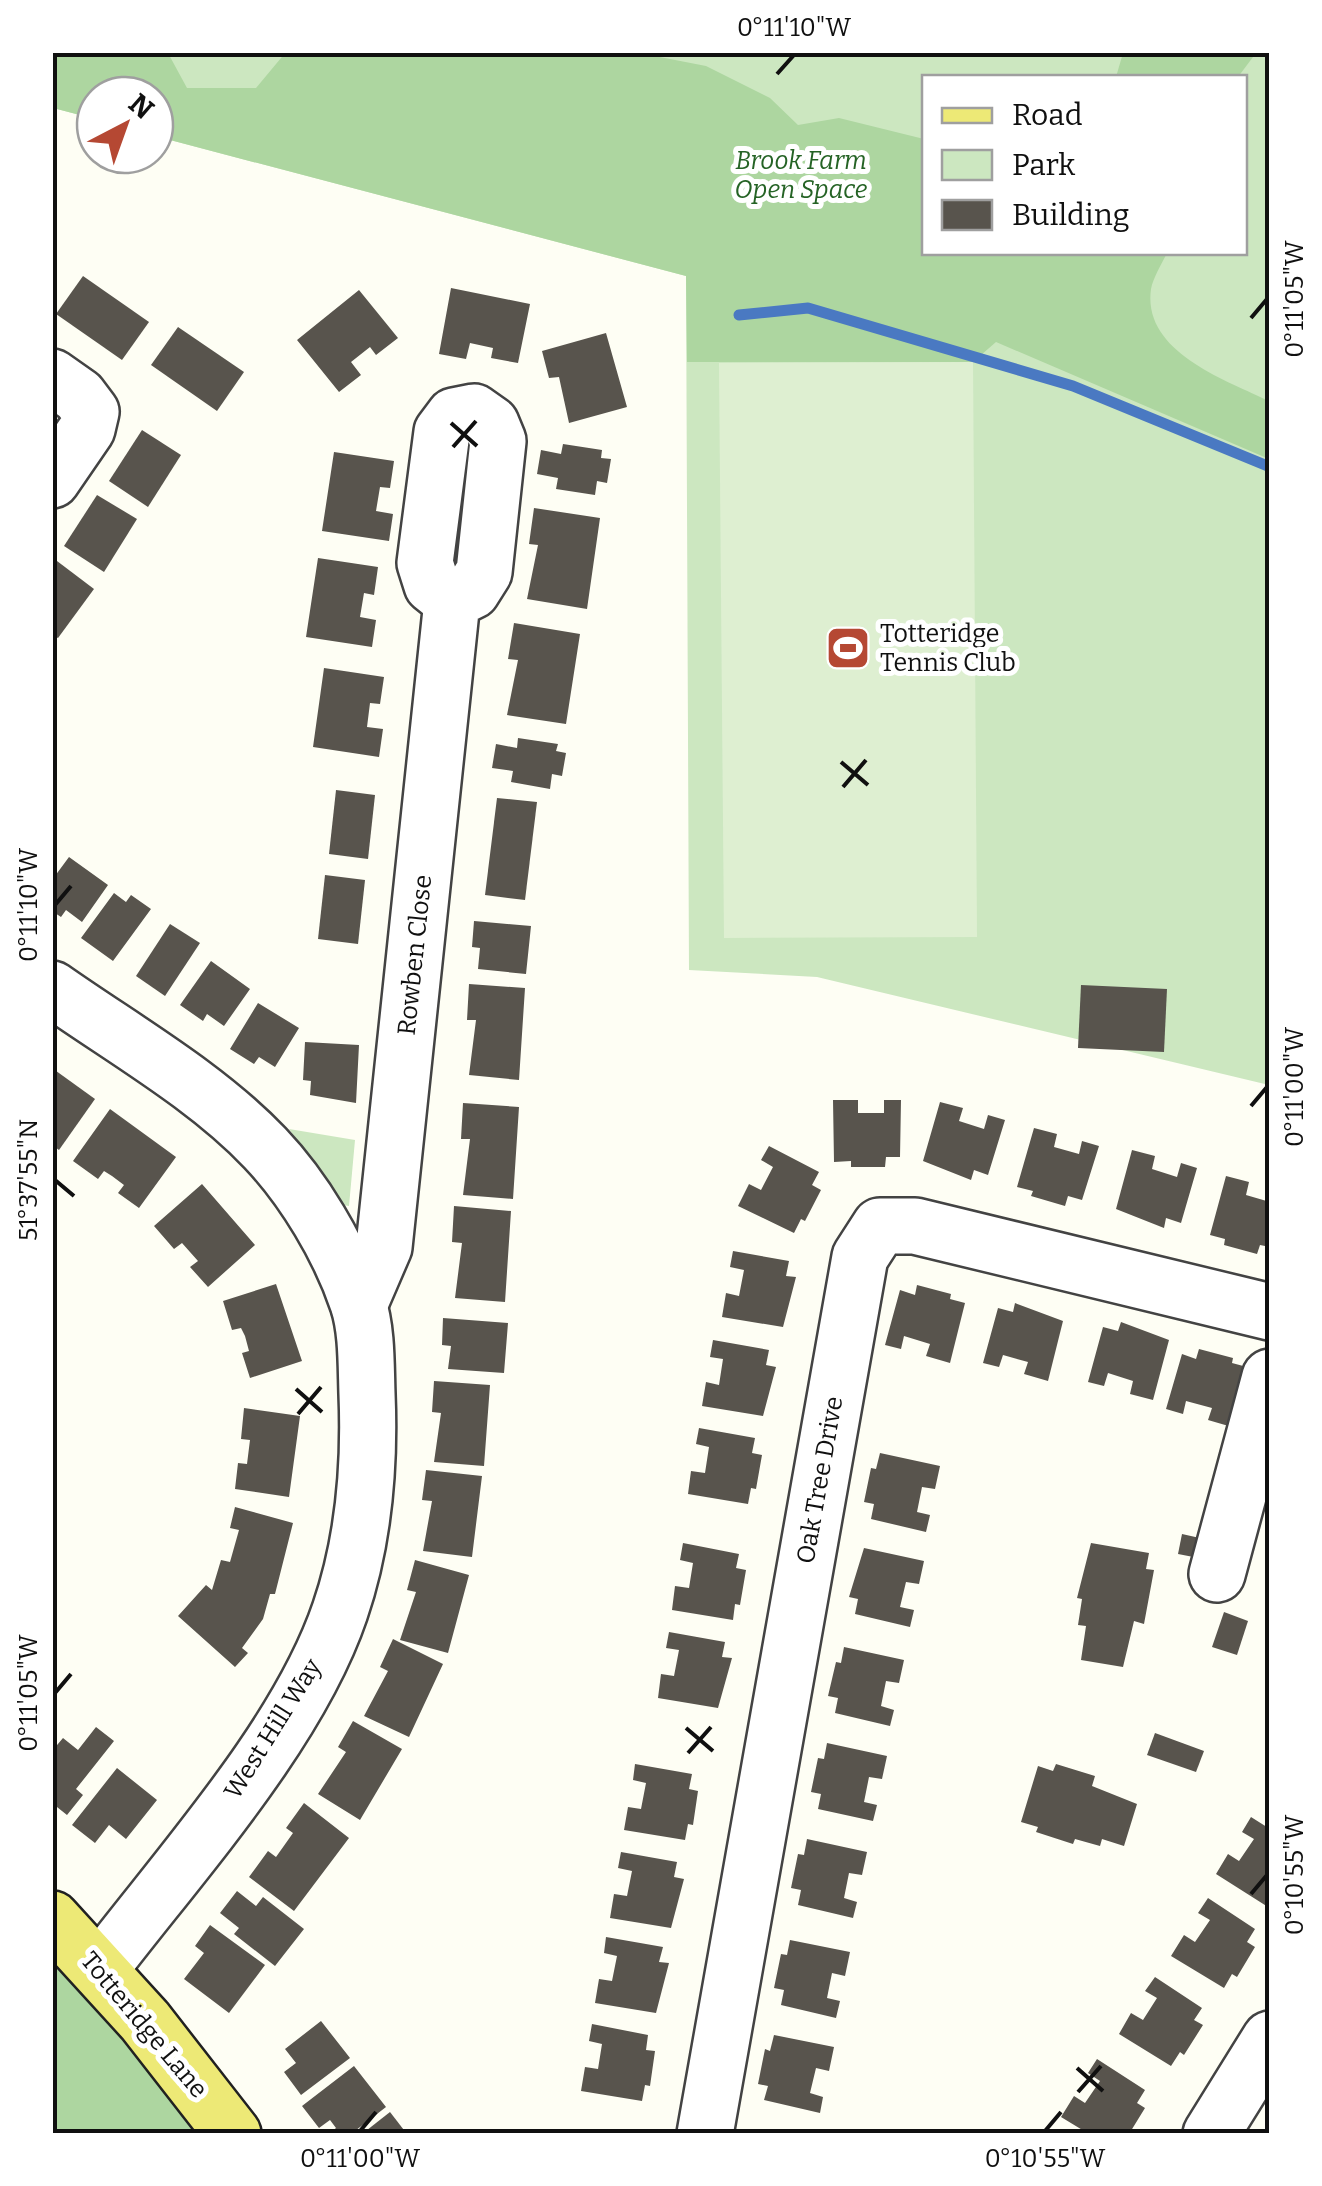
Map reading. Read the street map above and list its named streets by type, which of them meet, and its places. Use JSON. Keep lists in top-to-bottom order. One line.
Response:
{"streets":{"main road":["Totteridge Lane"],"street":["Rowben Close","Oak Tree Drive","West Hill Way"]},"crossings":[["Rowben Close","West Hill Way"],["West Hill Way","Totteridge Lane"]],"parks":["Brook Farm Open Space"],"places":{"sports":["Totteridge Tennis Club"]},"legend":["Road","Park","Building"],"north":"top right","coordinates":["0°11'10\"W","0°11'05\"W","0°11'00\"W","51°37'55\"N","0°10'55\"W"]}
